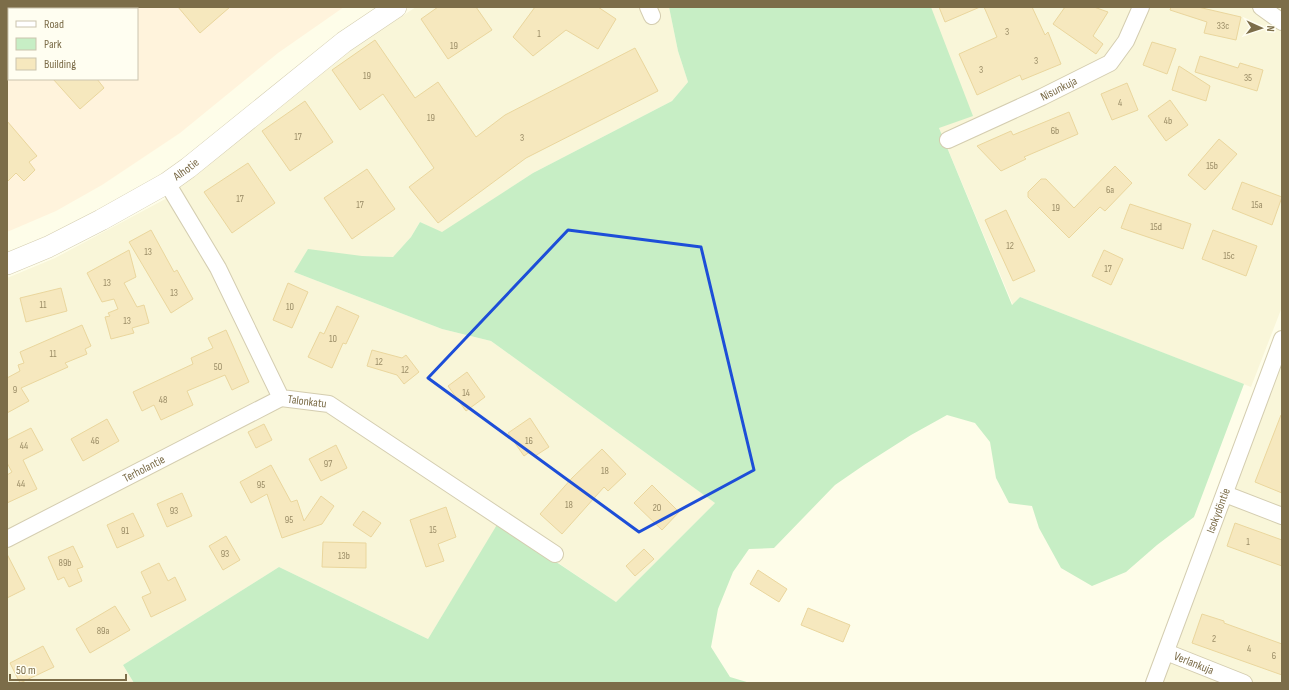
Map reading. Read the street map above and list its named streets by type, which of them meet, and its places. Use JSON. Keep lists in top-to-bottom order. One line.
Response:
{"streets":{"street":["Nisunkuja","Alhotie","Talonkatu","Terholantie","Isokydöntie","Verlankuja"]},"crossings":[["Alhotie","Talonkatu"],["Talonkatu","Terholantie"],["Isokydöntie","Verlankuja"]],"house_numbers":["33c","3","1","19","3","3","19","35","4","19","4b","6b","17","3","15b","6a","17","17","15a","19","15d","12","13","15c","17","13","13","11","10","13","10","11","12","50","12","9","14","48","46","16","44","97","18","44","95","18","20","93","95","15","91","1","93","13b","89b","89a","2","4","6"],"legend":["Road","Park","Building"],"scale_bar":"50 m","north":"right"}
